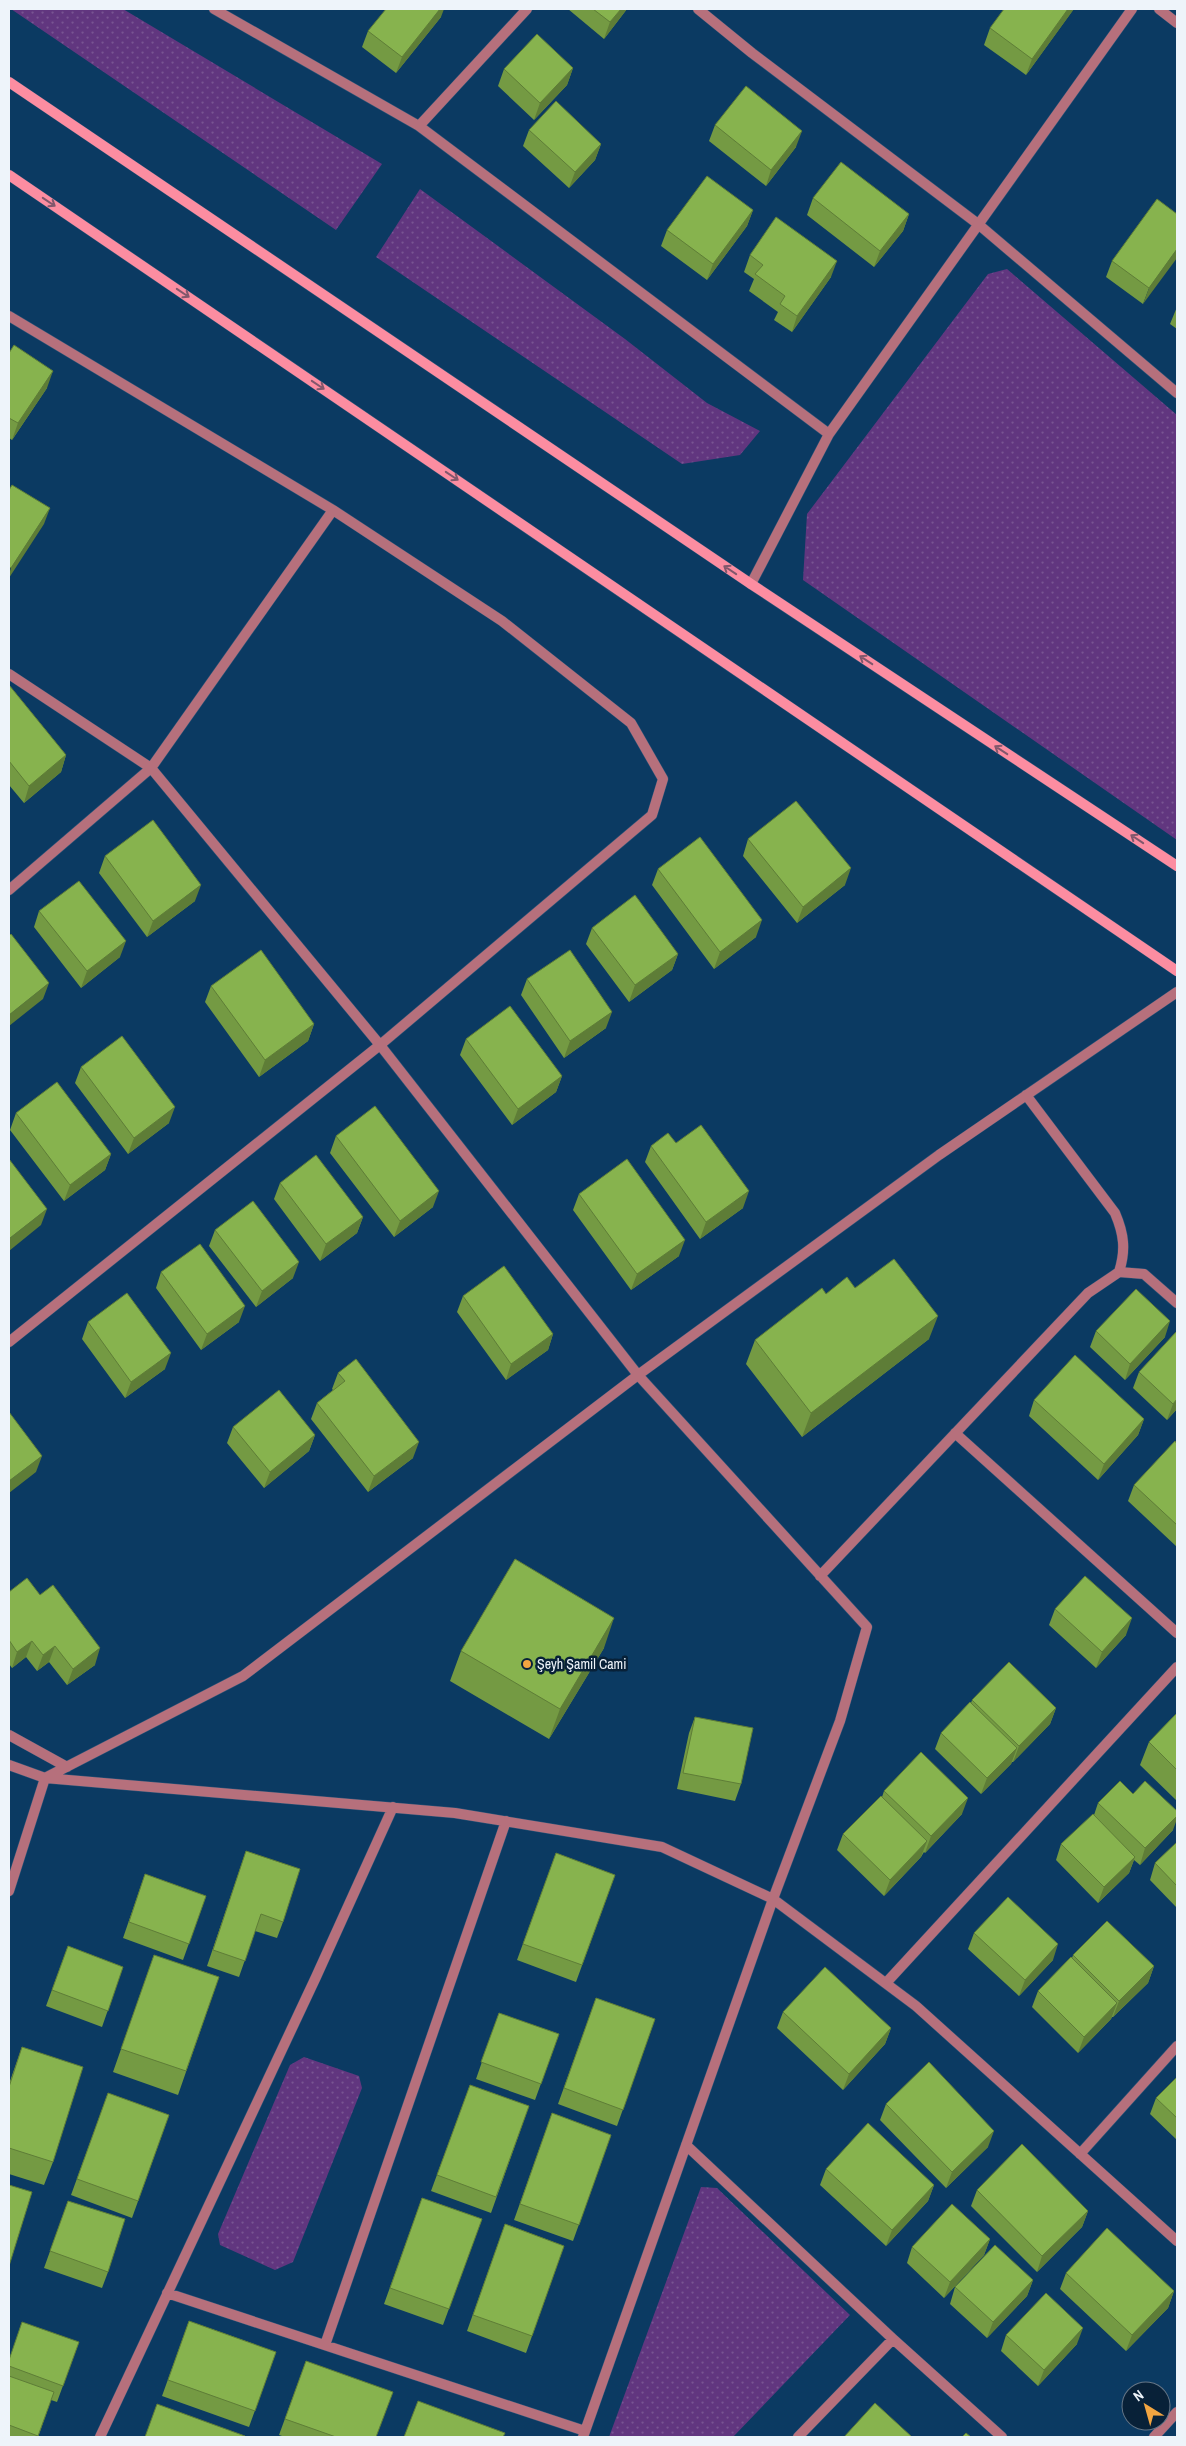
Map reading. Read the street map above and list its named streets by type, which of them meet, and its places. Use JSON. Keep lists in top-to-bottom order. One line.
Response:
{"places":["Şeyh Şamil Cami"],"north":"top left"}
